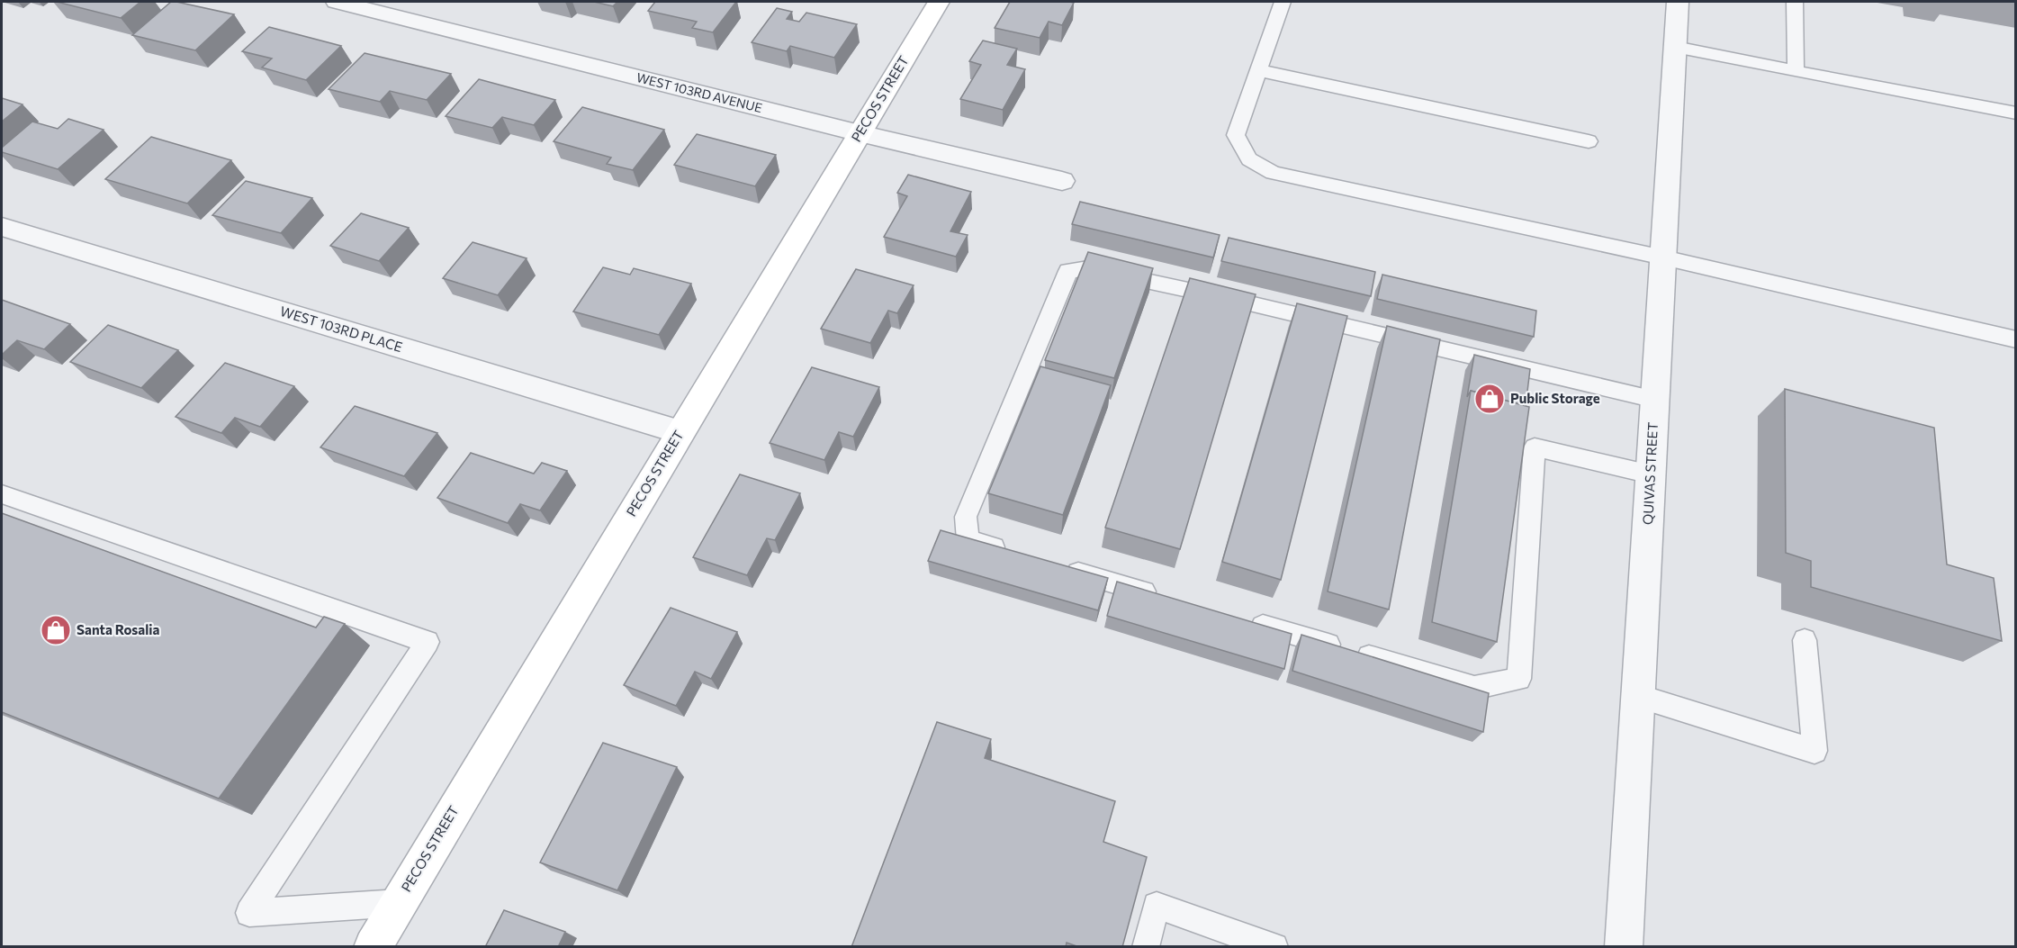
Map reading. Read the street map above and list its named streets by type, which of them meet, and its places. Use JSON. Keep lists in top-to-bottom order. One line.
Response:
{"streets":{"street":["WEST 103RD AVENUE","PECOS STREET","WEST 103RD PLACE","QUIVAS STREET"]},"crossings":[["WEST 103RD AVENUE","PECOS STREET"],["PECOS STREET","WEST 103RD PLACE"]],"places":{"shop":["Public Storage","Santa Rosalia"]}}
